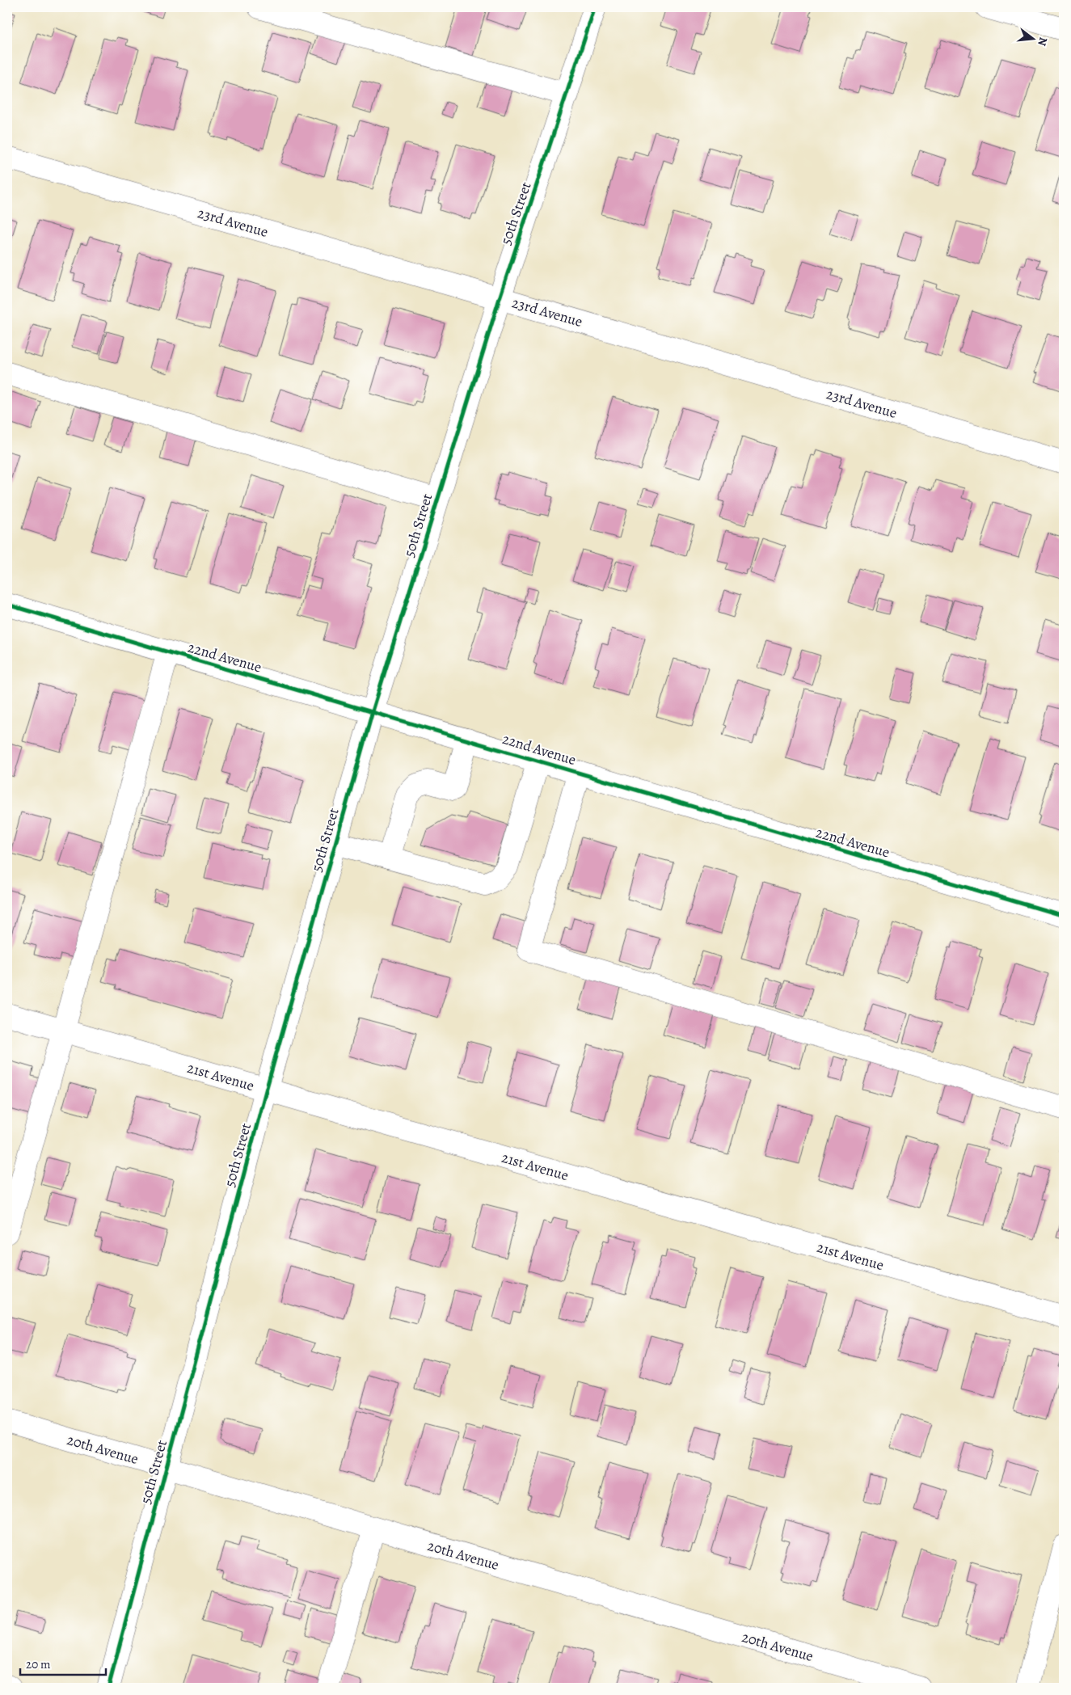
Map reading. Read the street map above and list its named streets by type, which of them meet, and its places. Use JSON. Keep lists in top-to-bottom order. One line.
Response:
{"streets":{"street":["50th Street","23rd Avenue","22nd Avenue","21st Avenue","20th Avenue"]},"crossings":[["50th Street","23rd Avenue"],["50th Street","22nd Avenue"],["50th Street","21st Avenue"],["50th Street","20th Avenue"]],"scale_bar":"20 m","north":"right"}
